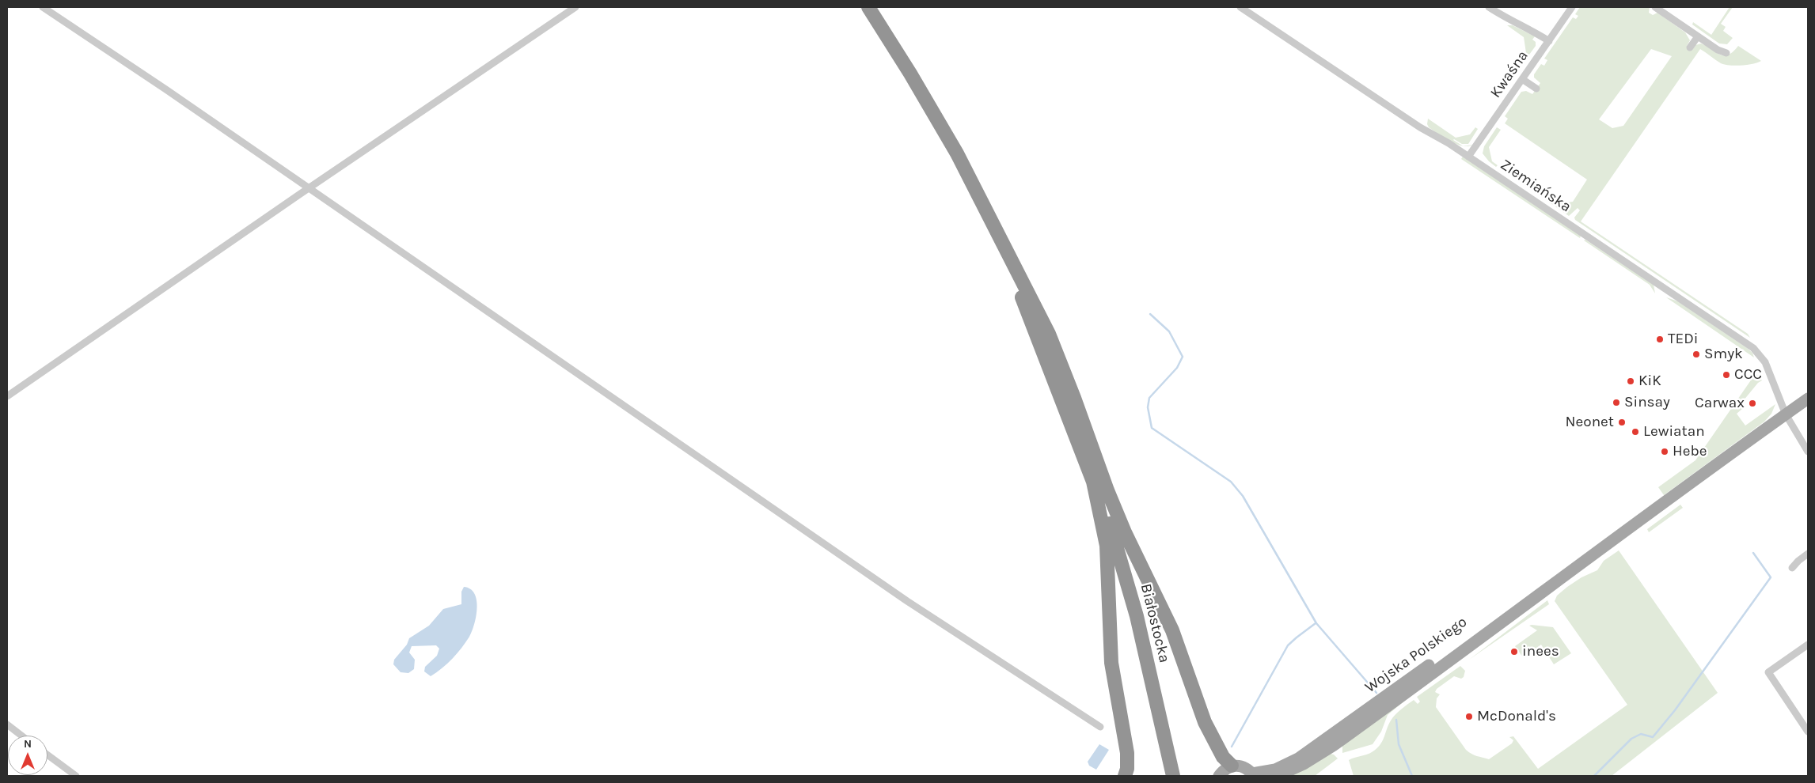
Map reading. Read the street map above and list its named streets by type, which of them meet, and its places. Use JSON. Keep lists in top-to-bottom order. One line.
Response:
{"streets":{"highway":["Białostocka"],"main road":["Wojska Polskiego"],"street":["Kwaśna","Ziemiańska"]},"crossings":[["Kwaśna","Ziemiańska"],["Ziemiańska","Wojska Polskiego"]],"places":["TEDi","Smyk","CCC","KiK","Sinsay","Carwax","Neonet","Lewiatan","Hebe","inees","McDonald's"],"north":"top"}
